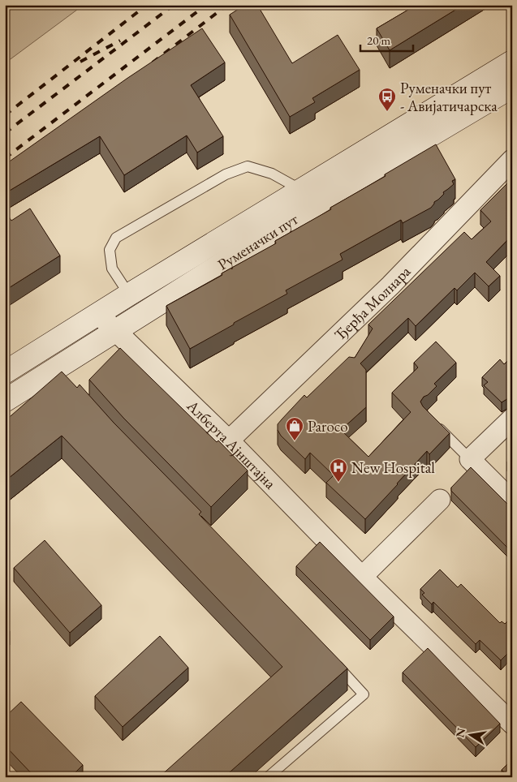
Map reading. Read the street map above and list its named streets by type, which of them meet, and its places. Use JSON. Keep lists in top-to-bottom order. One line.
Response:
{"streets":{"main road":["Руменачки пут"],"street":["Ђерђа Молнара","Алберта Ајнштајна"]},"crossings":[["Руменачки пут","Алберта Ајнштајна"],["Ђерђа Молнара","Алберта Ајнштајна"]],"places":{"bus stop":["Руменачки пут - Авијатичарска"],"shop":["Paroco"],"hospital":["New Hospital"]},"scale_bar":"20 m","north":"left"}
